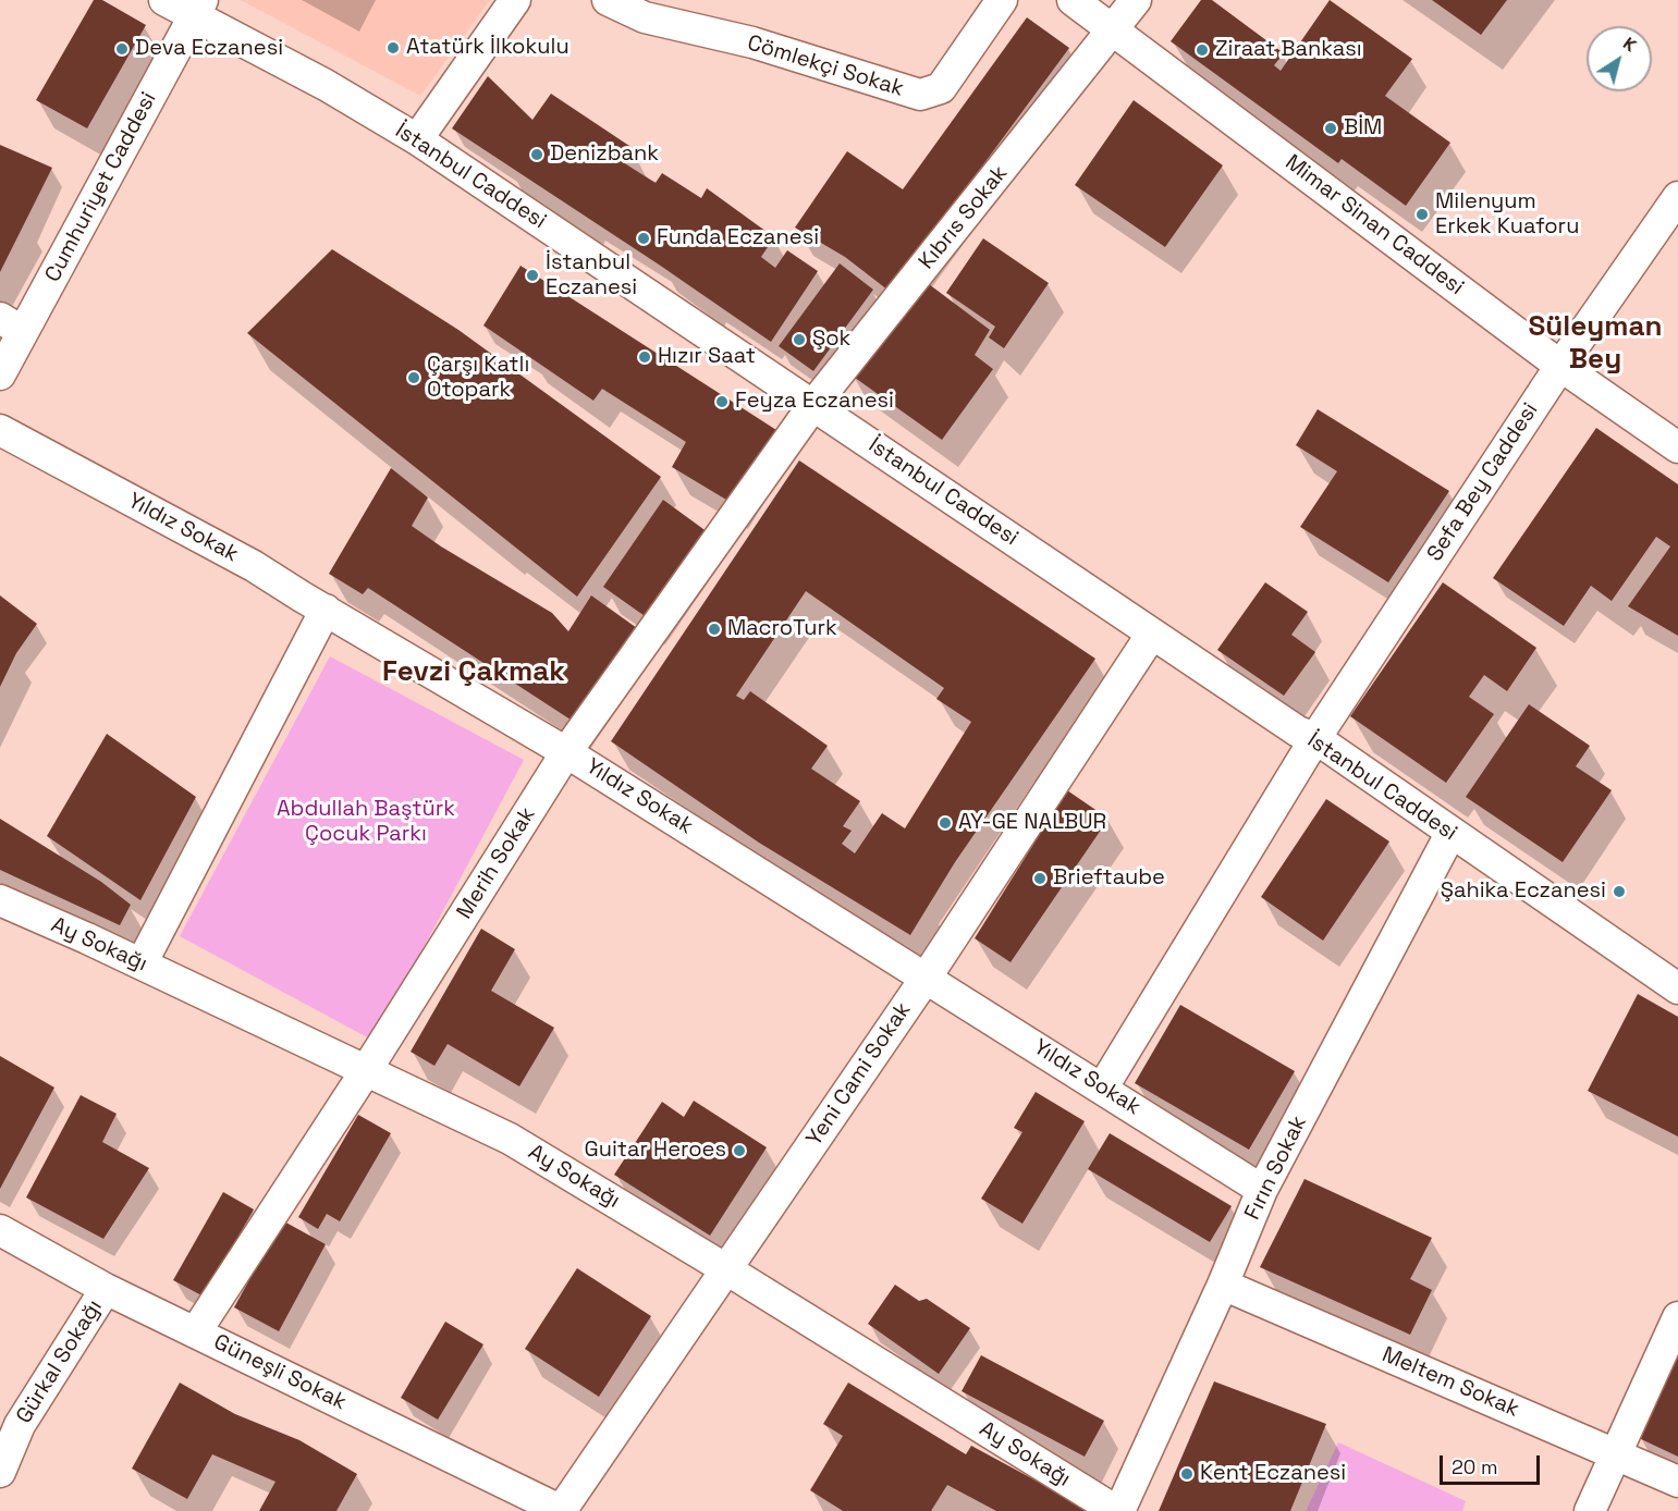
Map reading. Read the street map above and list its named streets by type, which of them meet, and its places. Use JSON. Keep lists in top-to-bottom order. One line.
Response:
{"streets":{"street":["Cömlekçi Sokak","İstanbul Caddesi","Cumhuriyet Caddesi","Kıbrıs Sokak","Mimar Sinan Caddesi","Sefa Bey Caddesi","Yıldız Sokak","Merih Sokak","Ay Sokağı","Yeni Cami Sokak","Fırın Sokak","Gürkal Sokağı","Güneşli Sokak","Meltem Sokak"]},"crossings":[["İstanbul Caddesi","Cumhuriyet Caddesi"],["İstanbul Caddesi","Kıbrıs Sokak"],["İstanbul Caddesi","Sefa Bey Caddesi"],["İstanbul Caddesi","Merih Sokak"],["İstanbul Caddesi","Yeni Cami Sokak"],["İstanbul Caddesi","Fırın Sokak"],["Kıbrıs Sokak","Mimar Sinan Caddesi"],["Kıbrıs Sokak","Merih Sokak"],["Mimar Sinan Caddesi","Sefa Bey Caddesi"],["Sefa Bey Caddesi","Yıldız Sokak"],["Yıldız Sokak","Merih Sokak"],["Yıldız Sokak","Yeni Cami Sokak"],["Yıldız Sokak","Fırın Sokak"],["Merih Sokak","Ay Sokağı"],["Merih Sokak","Güneşli Sokak"],["Ay Sokağı","Yeni Cami Sokak"],["Ay Sokağı","Fırın Sokak"],["Yeni Cami Sokak","Güneşli Sokak"],["Fırın Sokak","Meltem Sokak"],["Gürkal Sokağı","Güneşli Sokak"]],"districts":["Süleyman Bey","Fevzi Çakmak"],"parks":["Abdullah Baştürk Çocuk Parkı"],"places":["Atatürk İlkokulu","Deva Eczanesi","Ziraat Bankası","BİM","Denizbank","Milenyum Erkek Kuaforu","Funda Eczanesi","İstanbul Eczanesi","Şok","Hızır Saat","Çarşı Katlı Otopark","Feyza Eczanesi","MacroTurk","AY-GE NALBUR","Brieftaube","Şahika Eczanesi","Guitar Heroes","Kent Eczanesi"],"scale_bar":"20 m","north":"top right"}
